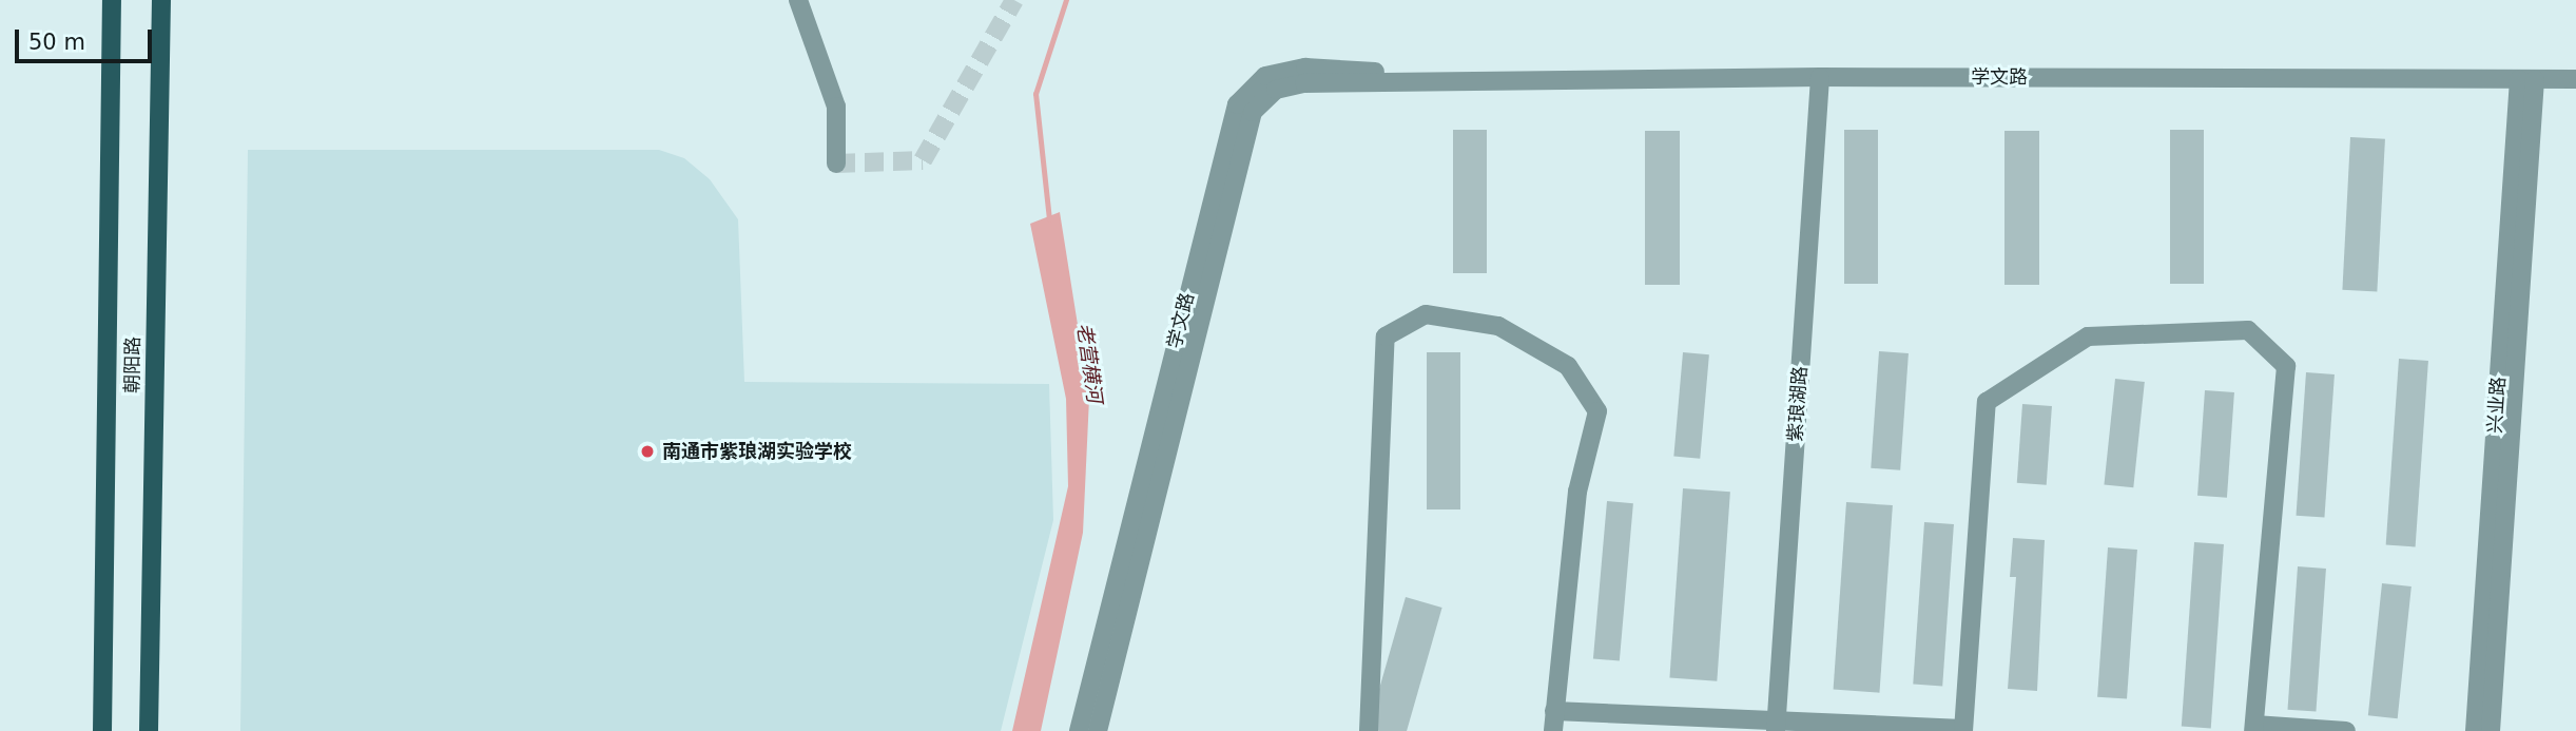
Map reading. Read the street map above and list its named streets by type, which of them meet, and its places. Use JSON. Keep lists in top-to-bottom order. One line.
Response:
{"streets":{"main road":["朝阳路"],"street":["学文路","紫琅湖路","兴业路"]},"crossings":[["学文路","紫琅湖路"],["学文路","兴业路"]],"water":["老营横河"],"places":["南通市紫琅湖实验学校"],"scale_bar":"50 m"}
